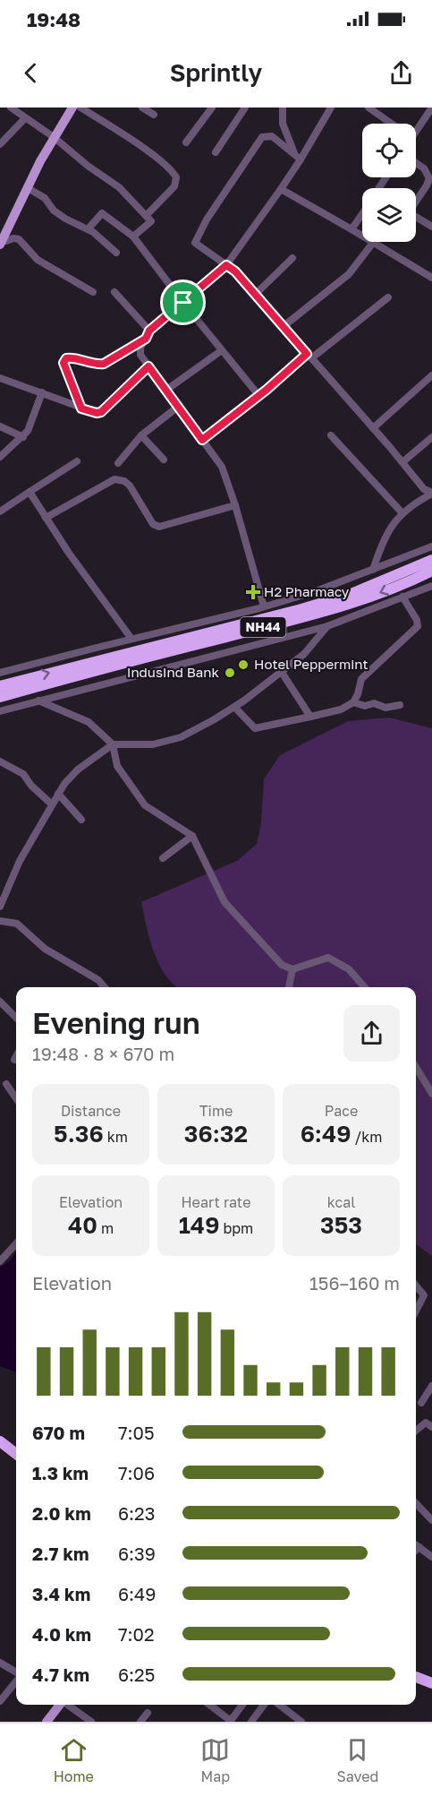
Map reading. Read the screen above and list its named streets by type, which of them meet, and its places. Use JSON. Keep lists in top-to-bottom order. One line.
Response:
{"streets":{"highway":["NH44"]},"places":{"health":["H2 Pharmacy"],"other":["Hotel Peppermint","IndusInd Bank"]},"page":{"status":"19:48","header":"Sprintly","heading":["Evening run","19:48 · 8 × 670 m"],"stats":[["Distance","5.36 km"],["Time","36:32"],["Pace","6:49 /km"],["Elevation","40 m"],["Heart rate","149 bpm"],["kcal","353"]],"chart":["Elevation","156–160 m"],"list":[{"name":"670 m","note":"7:05"},{"name":"1.3 km","note":"7:06"},{"name":"2.0 km","note":"6:23"},{"name":"2.7 km","note":"6:39"},{"name":"3.4 km","note":"6:49"},{"name":"4.0 km","note":"7:02"},{"name":"4.7 km","note":"6:25"}],"tabs":["Home","Map","Saved"]}}
